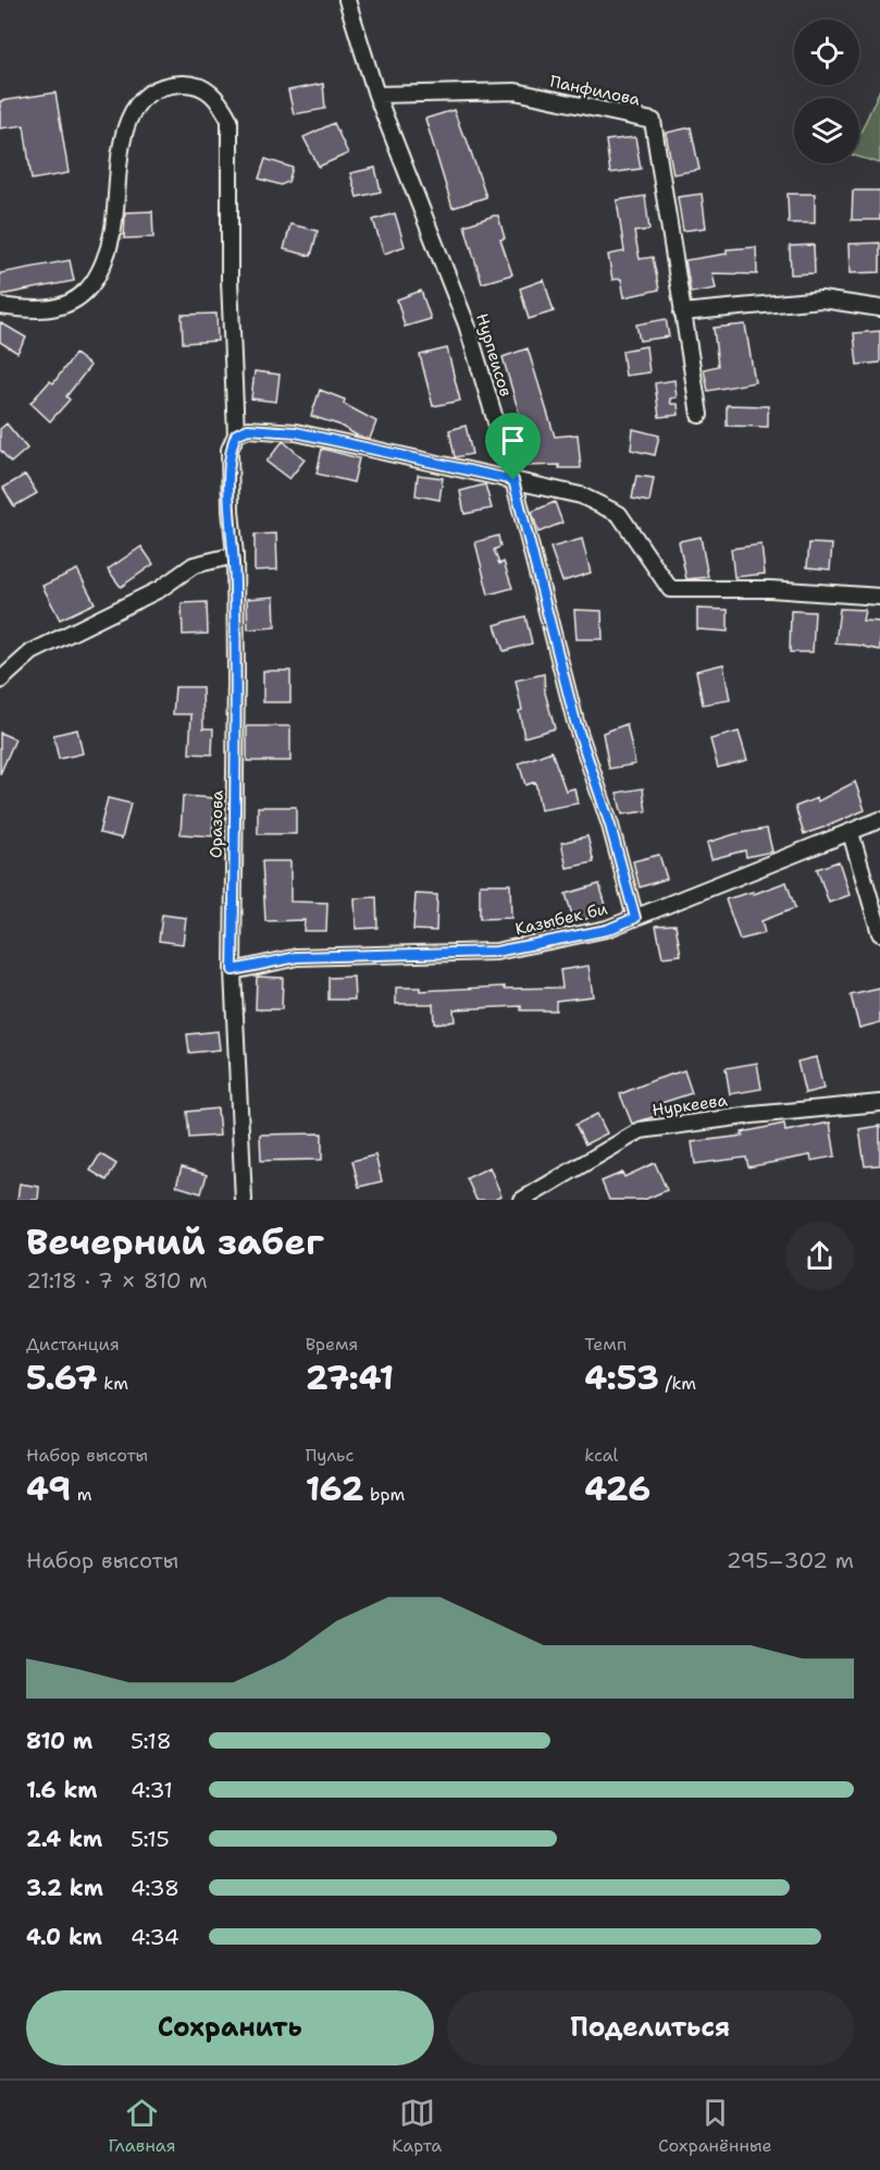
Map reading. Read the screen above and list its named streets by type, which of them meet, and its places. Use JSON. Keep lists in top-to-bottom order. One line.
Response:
{"streets":{"street":["Панфилова","Нурпеисов","Оразова","Казыбек би","Нуркеева"]},"crossings":[["Панфилова","Нурпеисов"],["Нурпеисов","Казыбек би"],["Оразова","Казыбек би"]],"page":{"heading":["Вечерний забег","21:18 · 7 × 810 m"],"stats":[["Дистанция","5.67 km"],["Время","27:41"],["Темп","4:53 /km"],["Набор высоты","49 m"],["Пульс","162 bpm"],["kcal","426"]],"chart":["Набор высоты","295–302 m"],"list":[{"name":"810 m","note":"5:18"},{"name":"1.6 km","note":"4:31"},{"name":"2.4 km","note":"5:15"},{"name":"3.2 km","note":"4:38"},{"name":"4.0 km","note":"4:34"}],"buttons":["Сохранить","Поделиться"],"tabs":["Главная","Карта","Сохранённые"]}}
